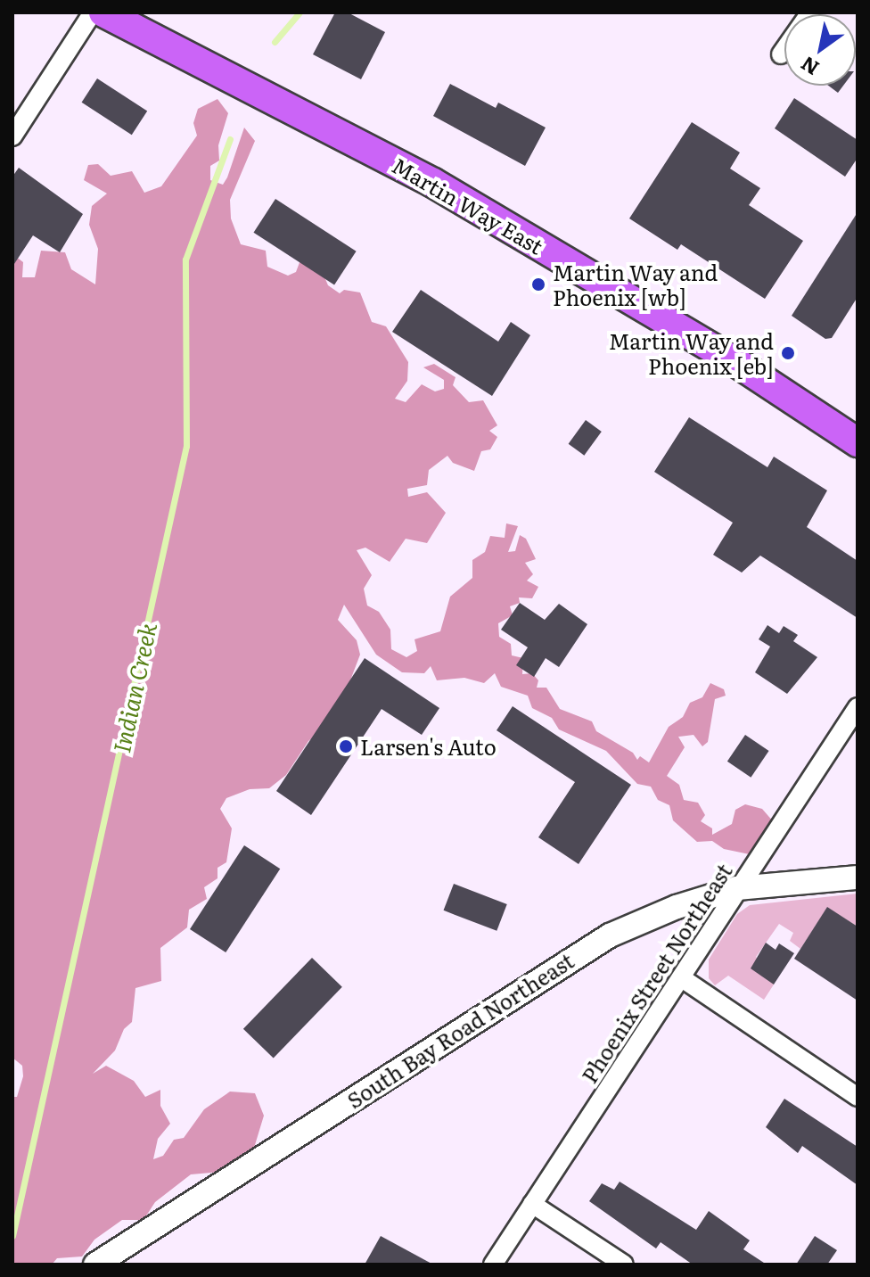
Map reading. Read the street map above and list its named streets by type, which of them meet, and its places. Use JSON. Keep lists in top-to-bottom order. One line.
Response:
{"streets":{"main road":["Martin Way East"],"street":["Phoenix Street Northeast","South Bay Road Northeast"]},"crossings":[["Phoenix Street Northeast","South Bay Road Northeast"]],"water":["Indian Creek"],"places":["Martin Way and Phoenix [wb]","Martin Way and Phoenix [eb]","Larsen's Auto"],"north":"bottom left"}
